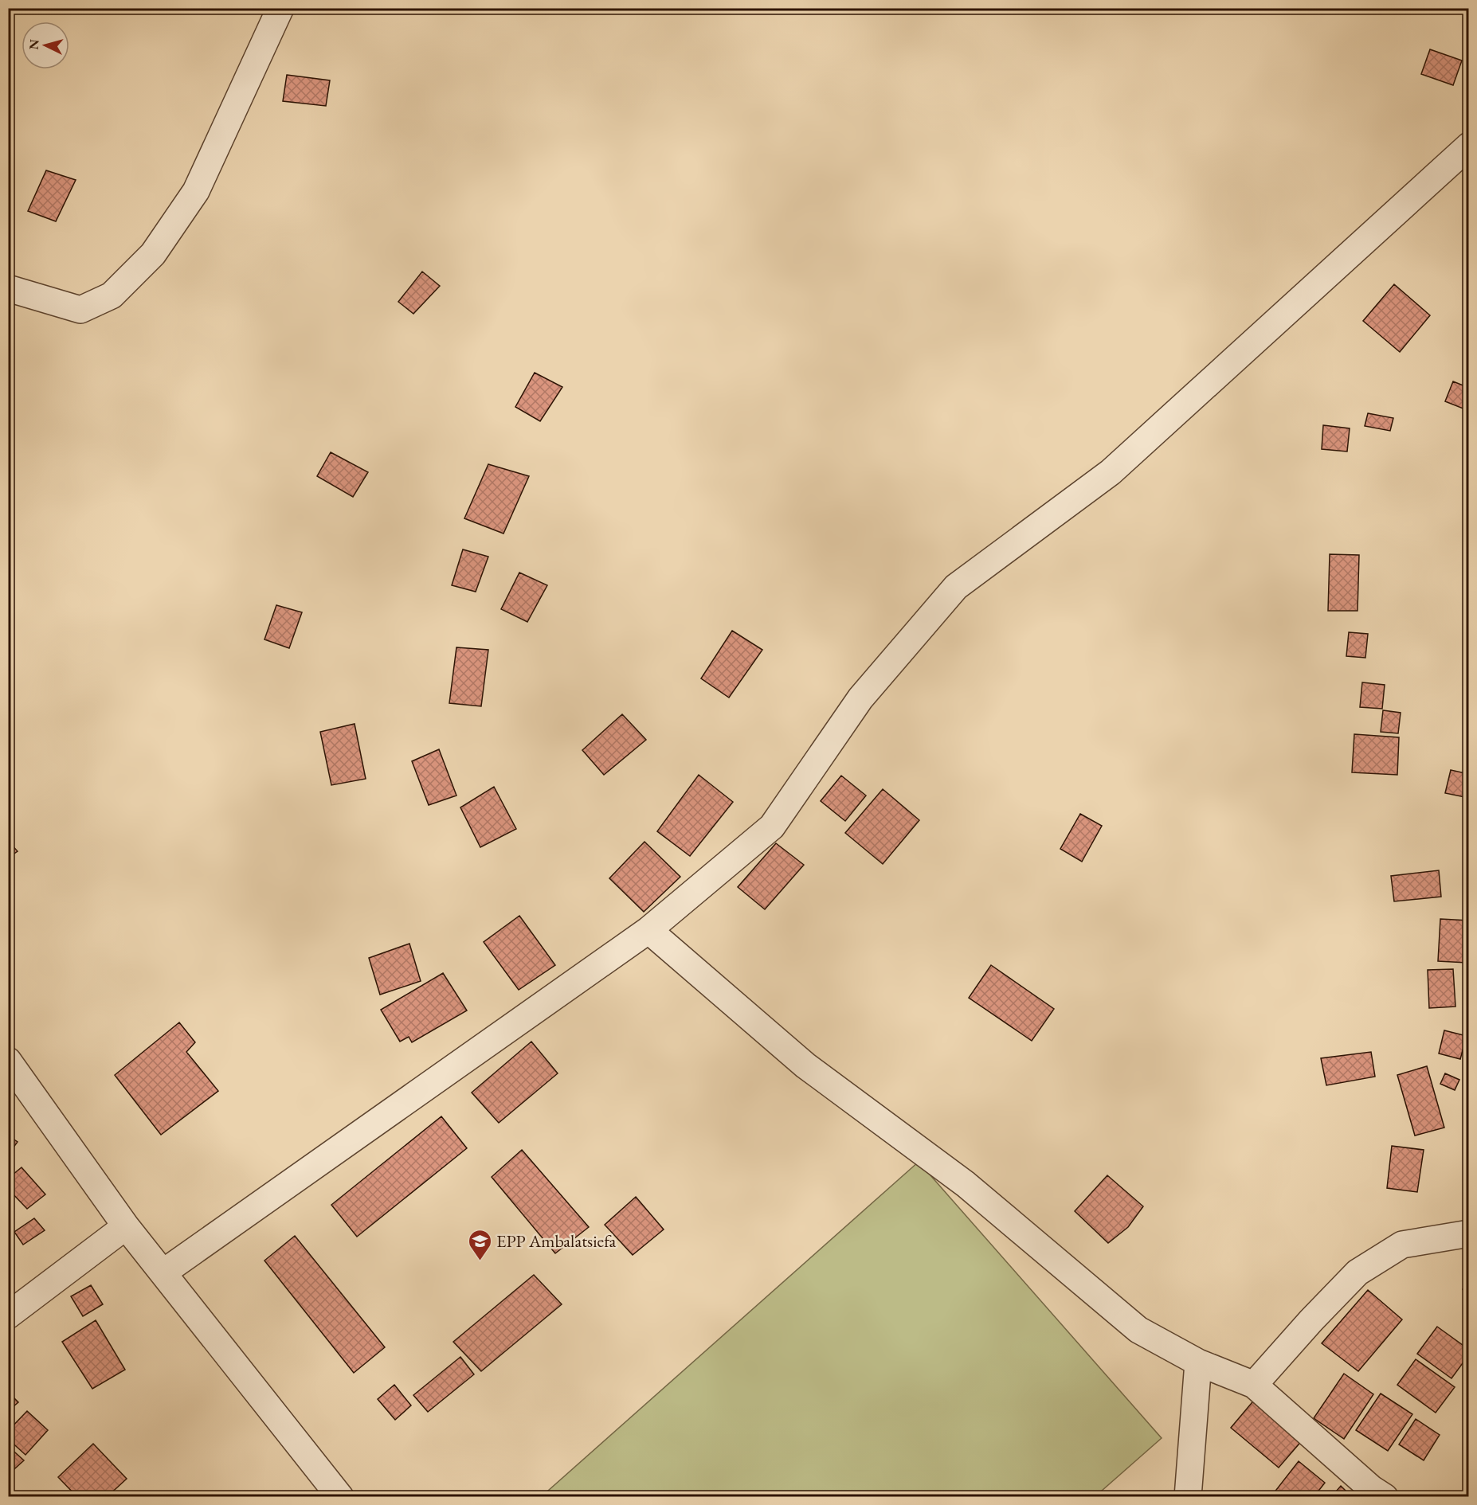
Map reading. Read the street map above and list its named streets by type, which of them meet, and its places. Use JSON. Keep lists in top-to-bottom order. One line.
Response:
{"places":{"school or university":["EPP Ambalatsiefa"]},"north":"left"}
